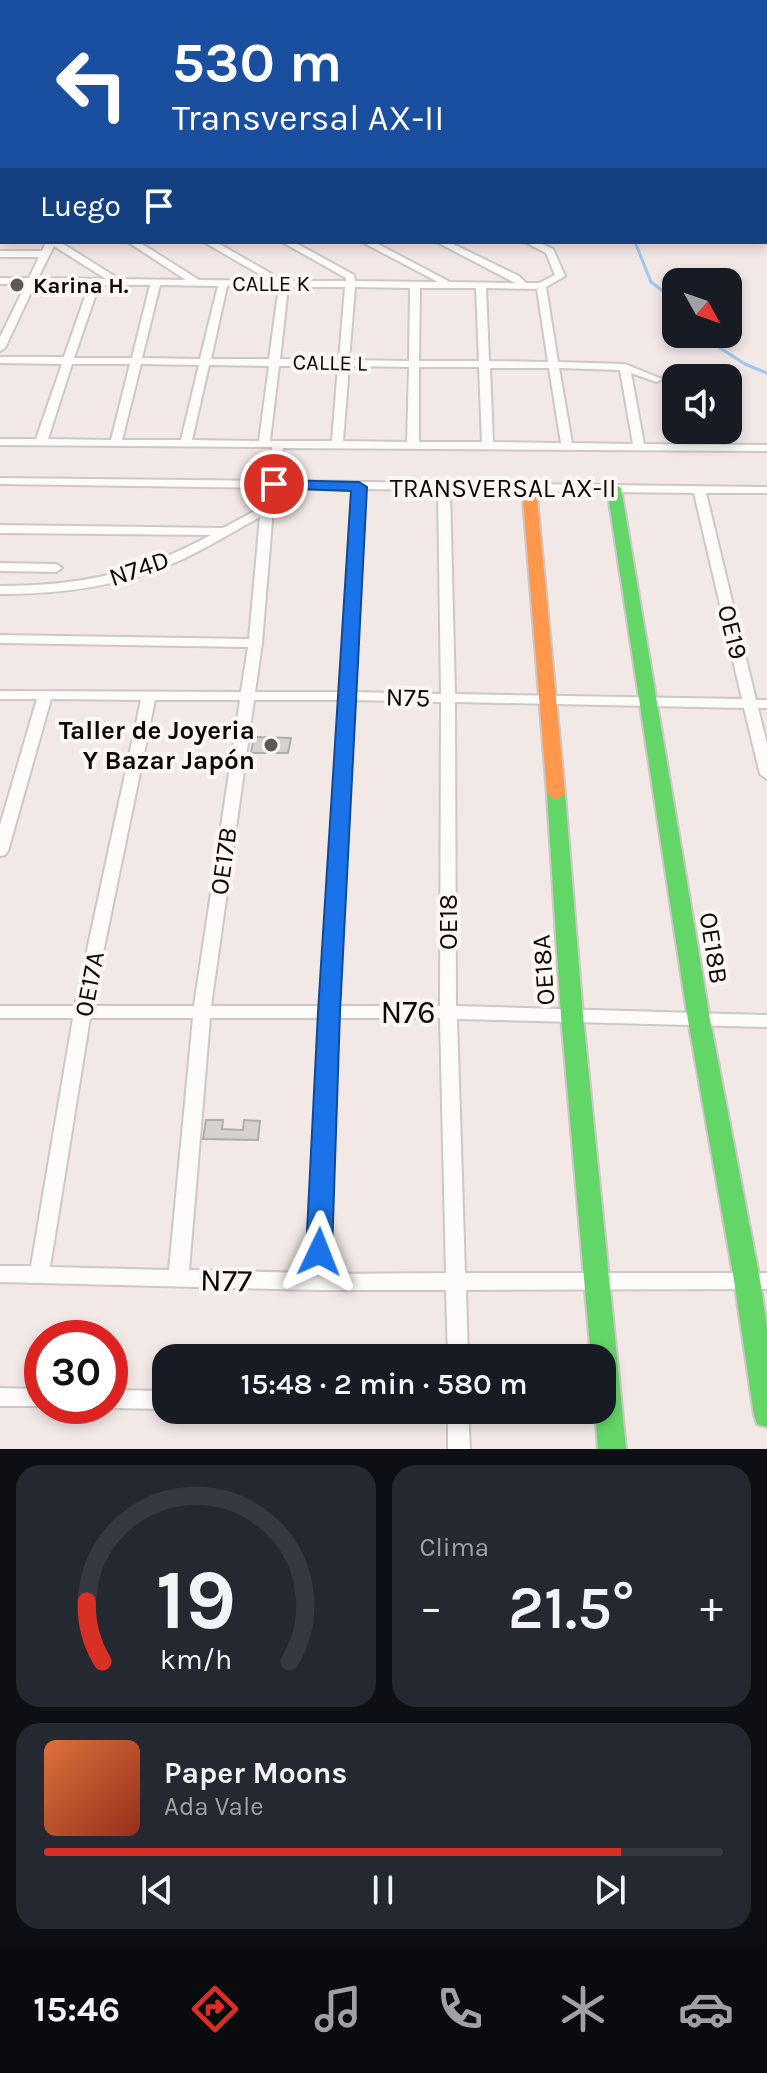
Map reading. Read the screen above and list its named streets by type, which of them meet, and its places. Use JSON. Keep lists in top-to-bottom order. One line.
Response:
{"streets":{"street":["CALLE K","CALLE L","TRANSVERSAL AX-II","N74D","OE19","N75","OE17B","OE18","OE18B","OE18A","0E17A","N76","N77"]},"crossings":[["TRANSVERSAL AX-II","OE19"],["TRANSVERSAL AX-II","OE17B"],["TRANSVERSAL AX-II","OE18"],["TRANSVERSAL AX-II","OE18B"],["TRANSVERSAL AX-II","OE18A"],["N74D","OE17B"],["OE19","N75"],["N75","OE17B"],["N75","OE18"],["N75","OE18B"],["N75","OE18A"],["N75","0E17A"],["OE17B","N76"],["OE17B","N77"],["OE18","N76"],["OE18","N77"],["OE18B","N76"],["OE18B","N77"],["OE18A","N76"],["OE18A","N77"],["0E17A","N76"],["0E17A","N77"]],"places":["Karina H.","Taller de Joyeria Y Bazar Japón"],"north":"bottom right","page":{"turn":["530 m","Transversal AX-II"],"then":"Luego","limit":"30","trip":"15:48 · 2 min · 580 m","tile":"Clima","heat":["−","21.5°","+"],"song":["Paper Moons","Ada Vale"],"tabs":"15:46","gauge":["19","km/h"]}}
